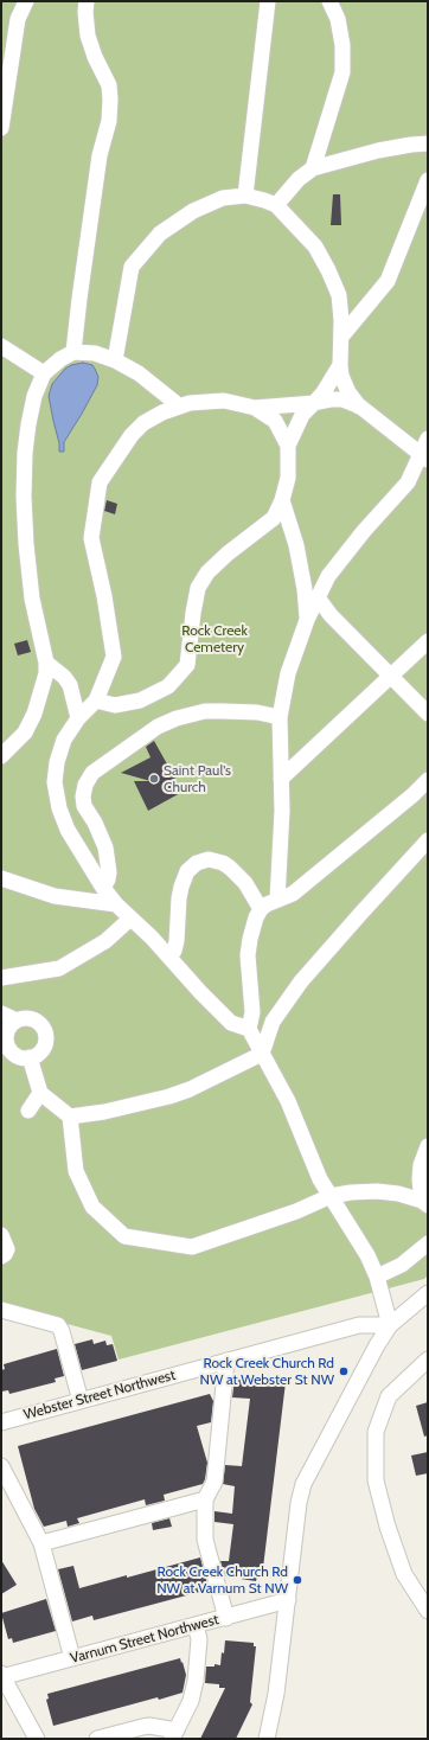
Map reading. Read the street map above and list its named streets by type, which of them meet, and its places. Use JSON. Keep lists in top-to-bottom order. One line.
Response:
{"streets":{"street":["Webster Street Northwest","Varnum Street Northwest"]},"parks":["Rock Creek Cemetery"],"places":["Saint Paul's Church","Rock Creek Church Rd NW at Webster St NW","Rock Creek Church Rd NW at Varnum St NW"]}
